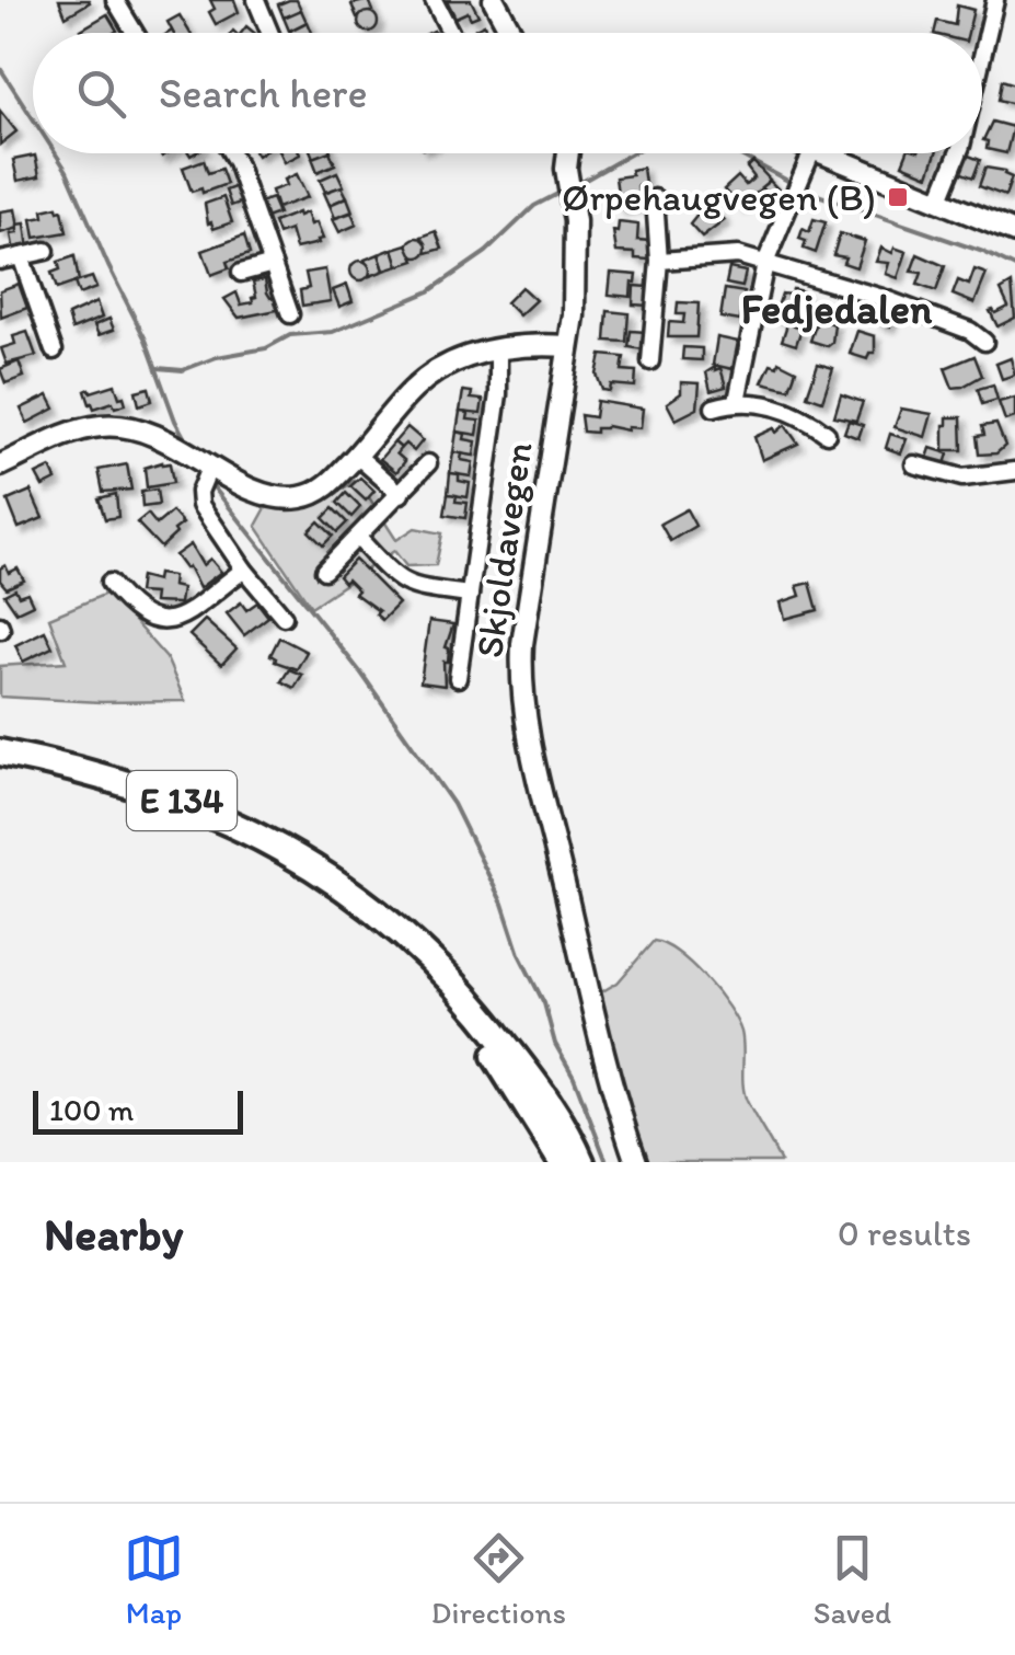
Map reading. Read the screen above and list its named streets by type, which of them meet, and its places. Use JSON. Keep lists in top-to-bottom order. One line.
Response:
{"streets":{"highway":["E 134"],"street":["Skjoldavegen"]},"districts":["Fedjedalen"],"places":{"transit":["Ørpehaugvegen (B)"]},"scale_bar":"100 m","page":{"search":"Search here","scale":"100 m","heading":["Nearby","0 results"],"nav":["Map","Directions","Saved"]}}
